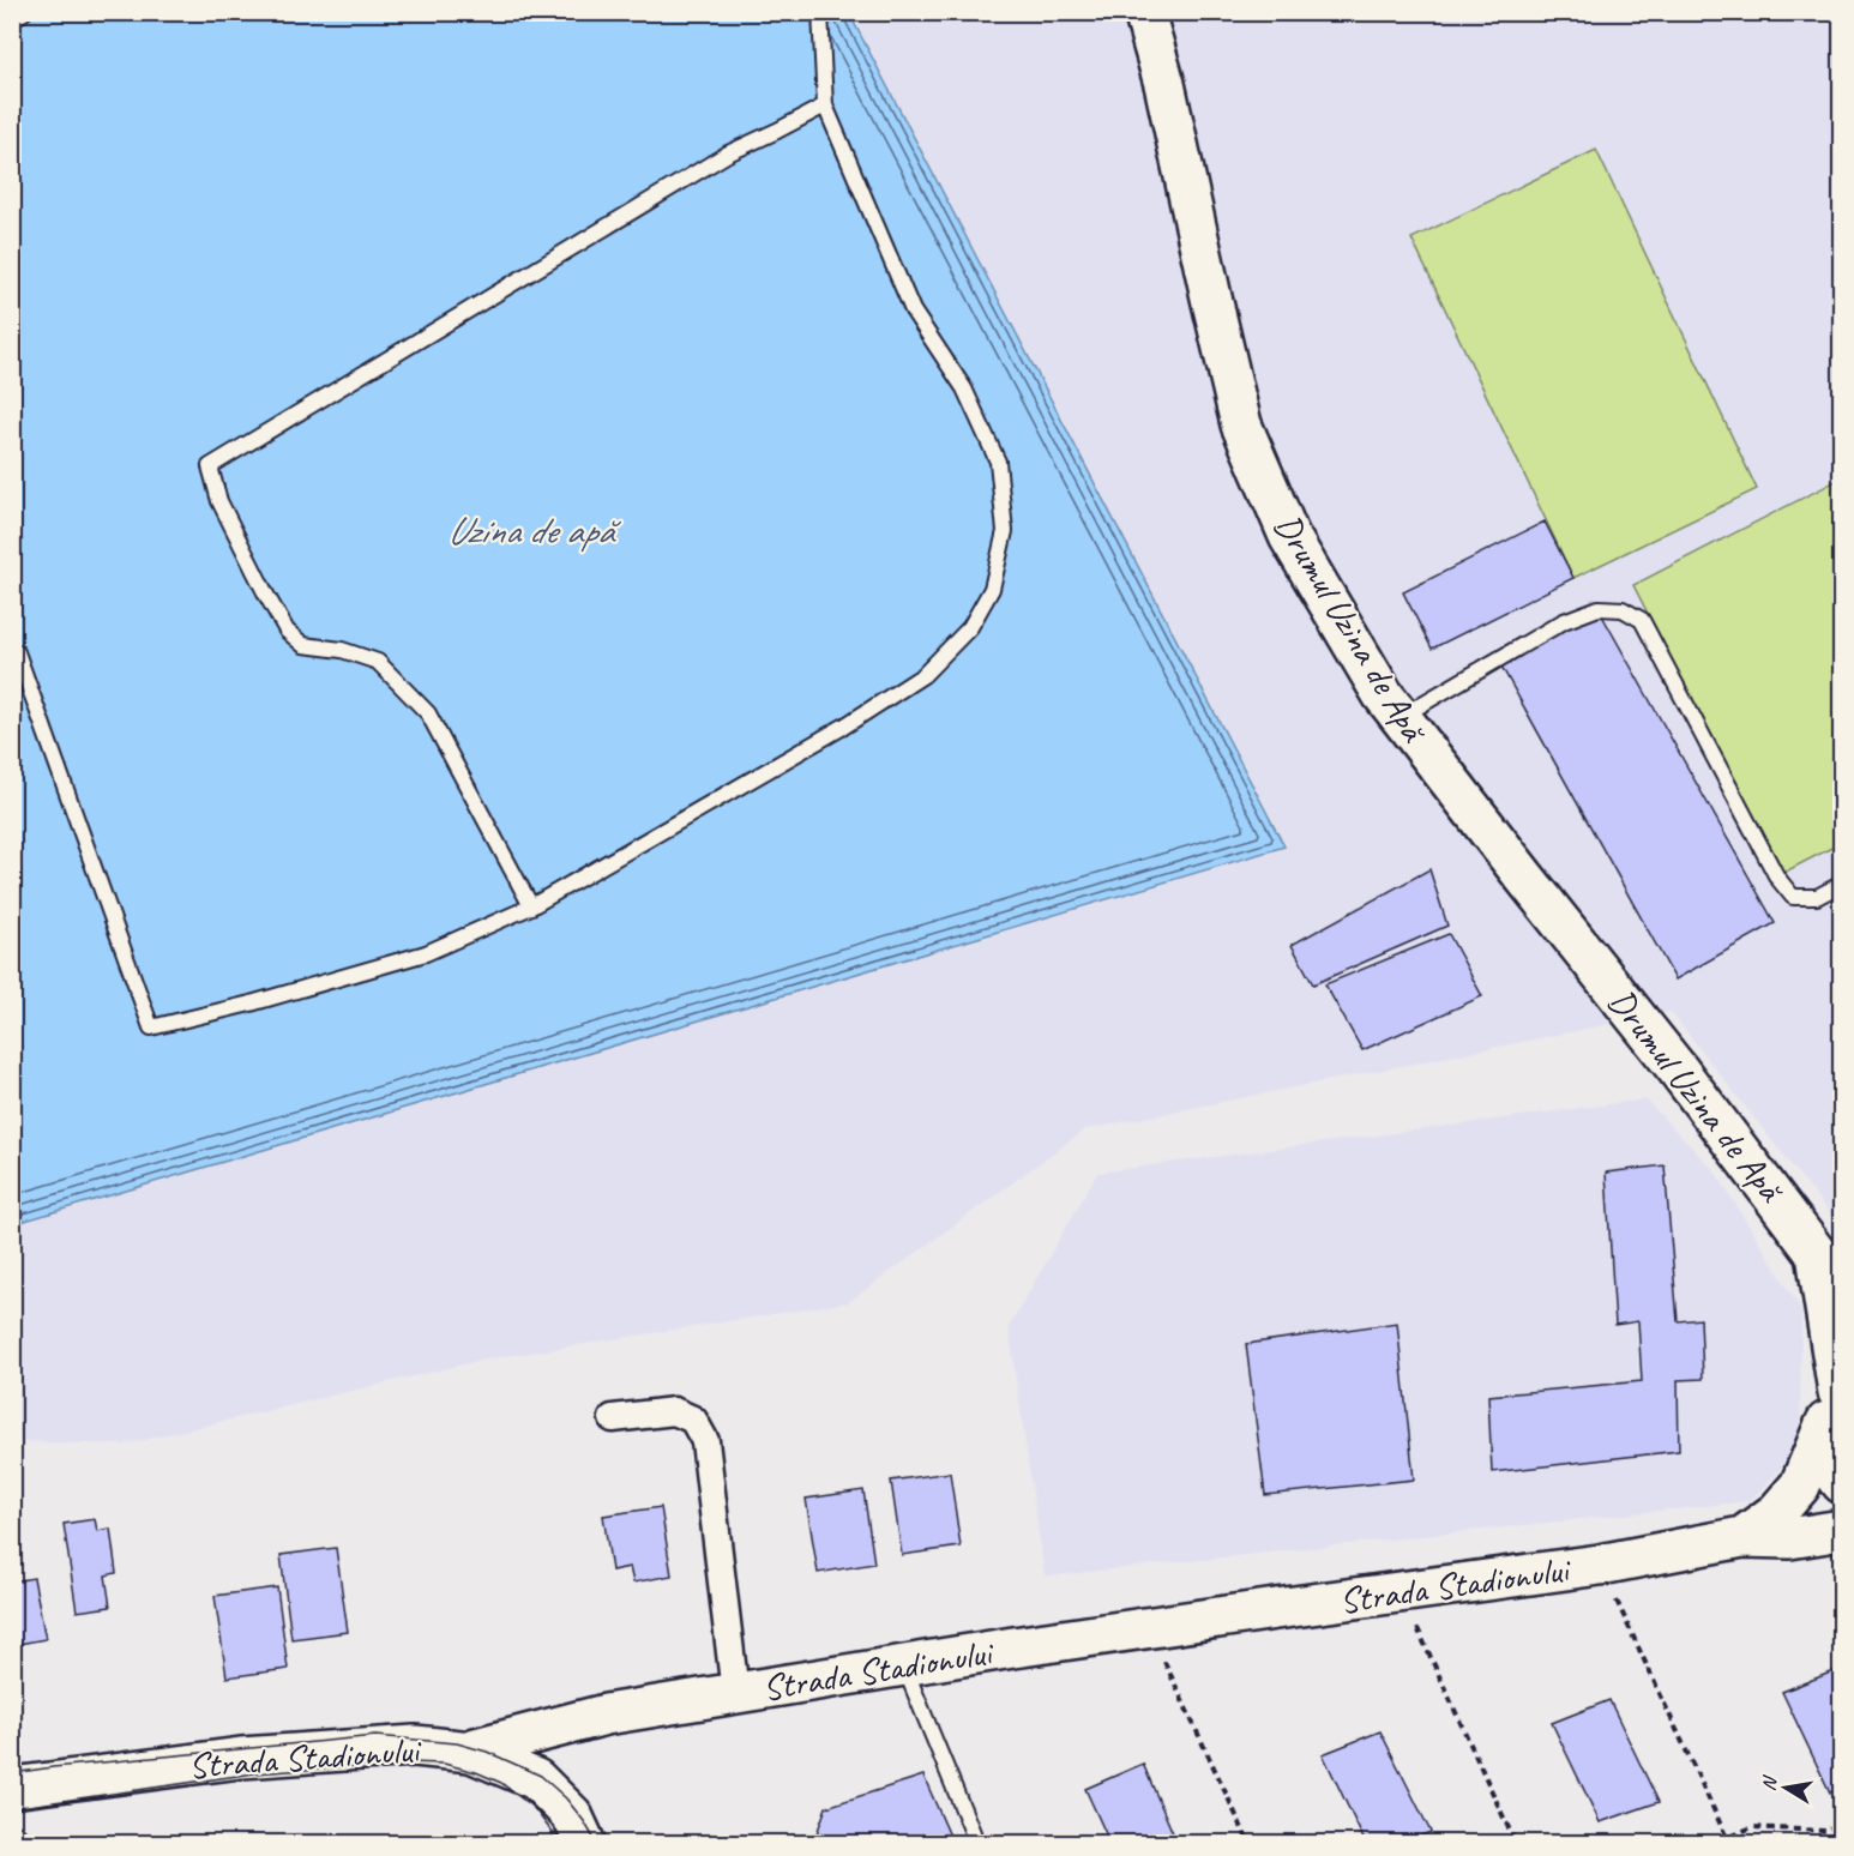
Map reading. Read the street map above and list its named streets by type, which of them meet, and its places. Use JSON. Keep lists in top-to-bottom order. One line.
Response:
{"streets":{"street":["Drumul Uzina de Apă","Strada Stadionului"]},"crossings":[["Drumul Uzina de Apă","Strada Stadionului"]],"water":["Uzina de apă"],"north":"left"}
